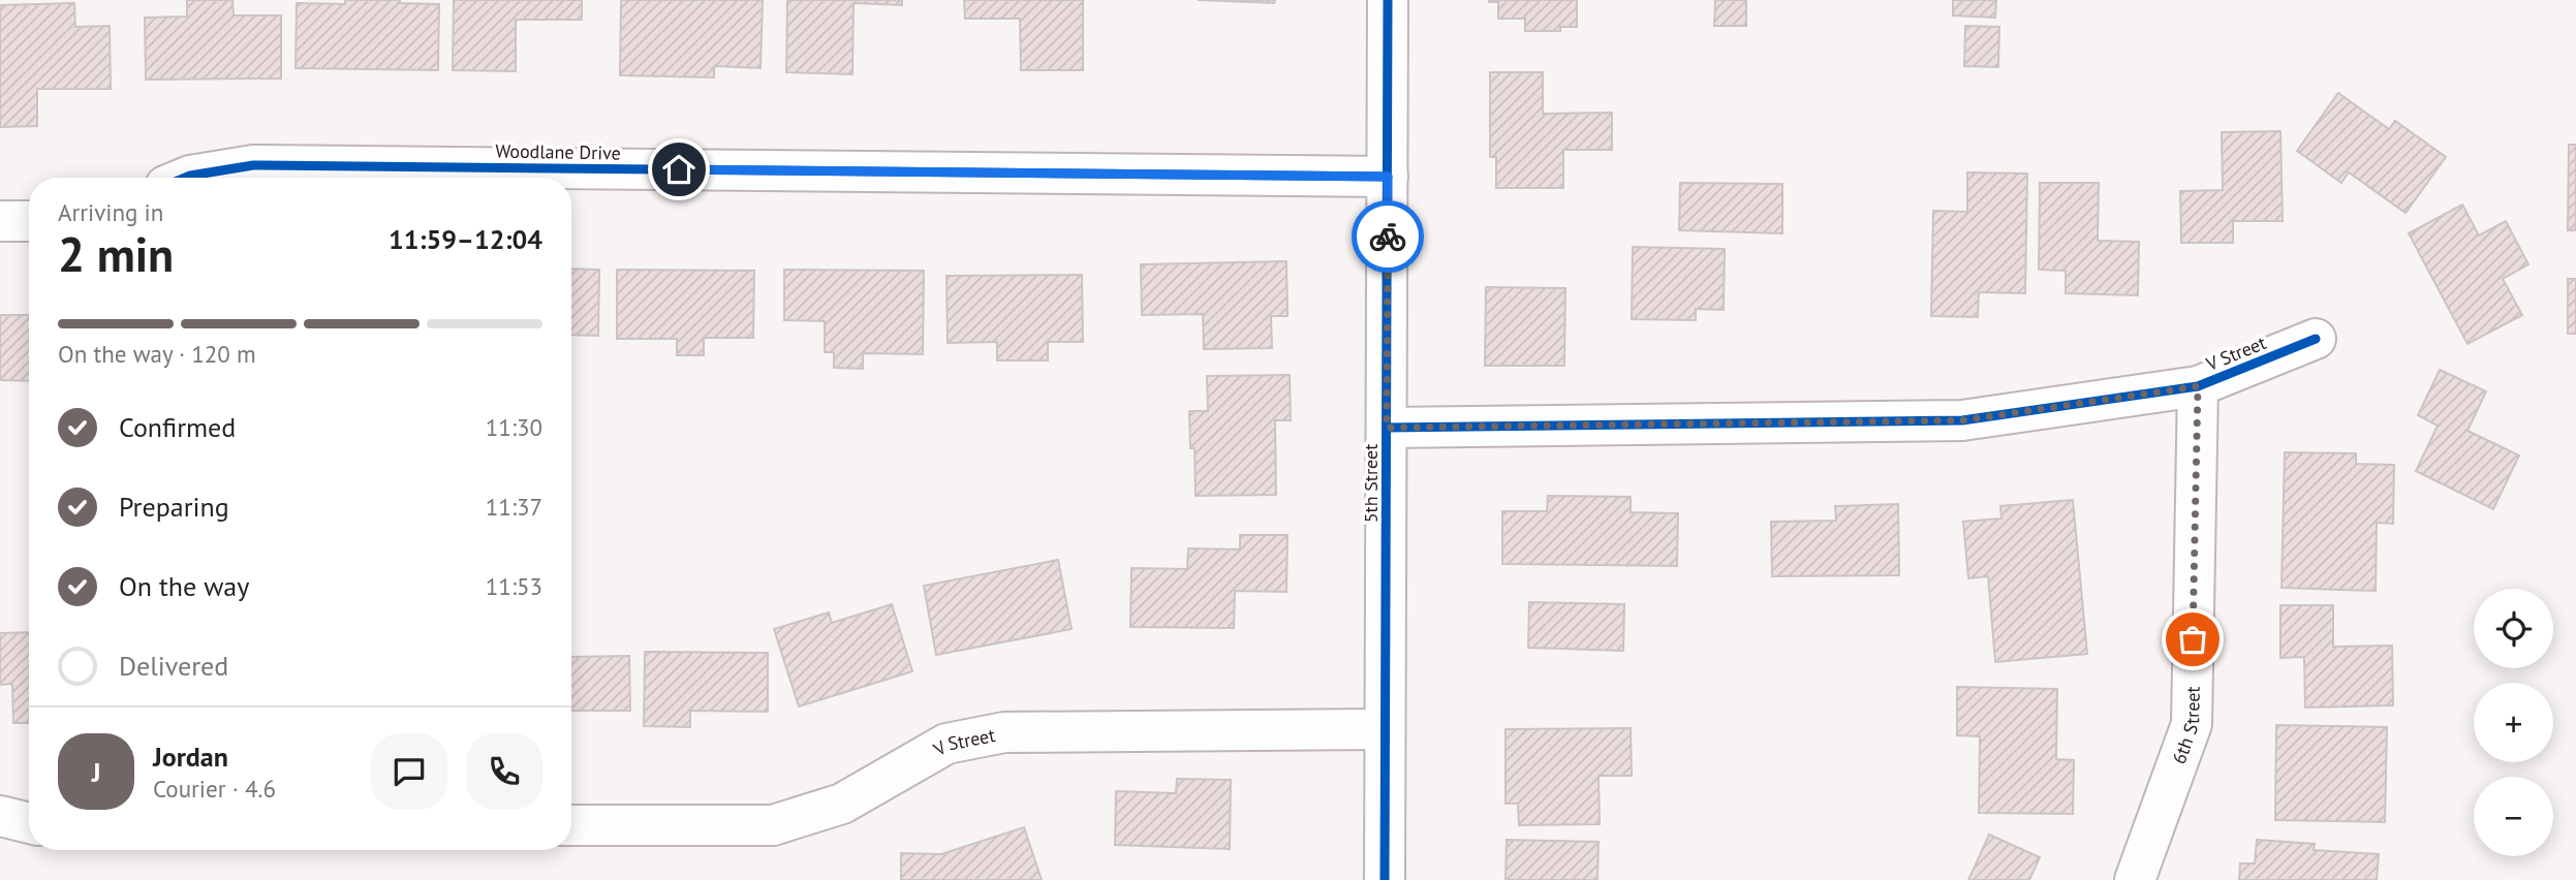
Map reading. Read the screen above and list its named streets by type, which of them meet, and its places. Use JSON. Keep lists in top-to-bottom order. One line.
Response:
{"streets":{"street":["Woodlane Drive","V Street","5th Street","6th Street"]},"crossings":[["Woodlane Drive","5th Street"],["V Street","5th Street"],["V Street","6th Street"]],"page":{"heading":["2 min","Arriving in","11:59–12:04"],"panel":["Jordan","Courier · 4.6"],"bar":"On the way · 120 m","list":[["Confirmed","11:30"],["Preparing","11:37"],["On the way","11:53"],"Delivered"],"map_buttons":["+","−"],"round":"J"}}
